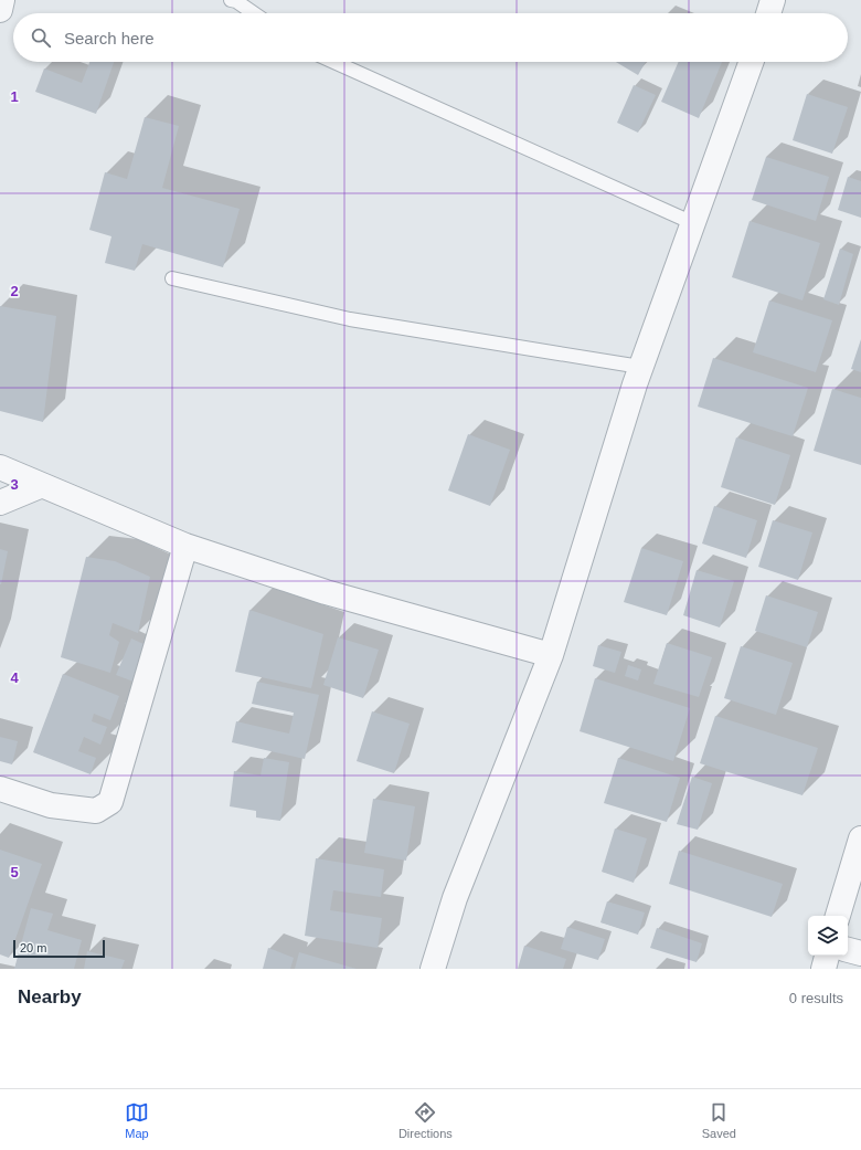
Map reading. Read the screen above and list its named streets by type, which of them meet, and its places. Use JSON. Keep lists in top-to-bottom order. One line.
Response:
{"scale_bar":"20 m","page":{"search":"Search here","scale":"20 m","heading":["Nearby","0 results"],"nav":["Map","Directions","Saved"]},"grid":{"rows":["1","2","3","4","5"]}}
